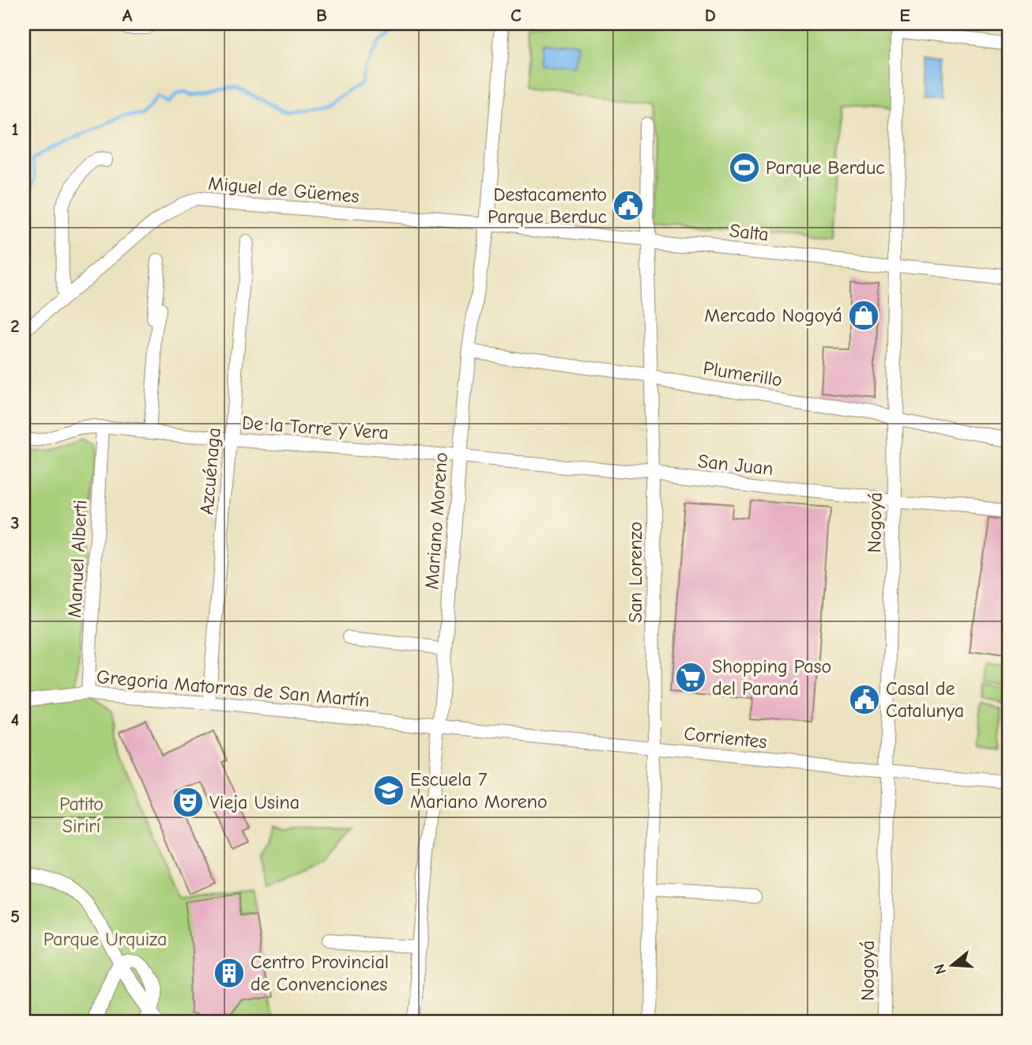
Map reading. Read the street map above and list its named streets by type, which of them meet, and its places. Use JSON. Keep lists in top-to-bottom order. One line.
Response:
{"streets":{"street":["Miguel de Güemes","Salta","Plumerillo","De la Torre y Vera","San Juan","Azcuénaga","Mariano Moreno","Nogoyá","Manuel Alberti","San Lorenzo","Gregoria Matorras de San Martín","Corrientes"]},"crossings":[["Miguel de Güemes","Salta"],["Miguel de Güemes","Mariano Moreno"],["Salta","Mariano Moreno"],["Salta","Nogoyá"],["Salta","San Lorenzo"],["Plumerillo","Mariano Moreno"],["Plumerillo","Nogoyá"],["Plumerillo","San Lorenzo"],["De la Torre y Vera","San Juan"],["De la Torre y Vera","Azcuénaga"],["De la Torre y Vera","Mariano Moreno"],["De la Torre y Vera","Manuel Alberti"],["San Juan","Mariano Moreno"],["San Juan","Nogoyá"],["San Juan","San Lorenzo"],["Azcuénaga","Gregoria Matorras de San Martín"],["Mariano Moreno","Gregoria Matorras de San Martín"],["Mariano Moreno","Corrientes"],["Nogoyá","Corrientes"],["Manuel Alberti","Gregoria Matorras de San Martín"],["San Lorenzo","Corrientes"],["Gregoria Matorras de San Martín","Corrientes"]],"parks":["Patito Sirirí","Parque Urquiza"],"places":{"sports":["Parque Berduc"],"public building":["Destacamento Parque Berduc","Casal de Catalunya"],"shop":["Mercado Nogoyá"],"supermarket":["Shopping Paso del Paraná"],"school or university":["Escuela 7 Mariano Moreno"],"theatre":["Vieja Usina"],"building":["Centro Provincial de Convenciones"]},"north":"left","grid":{"columns":["A","B","C","D","E"],"rows":["1","2","3","4","5"]}}
